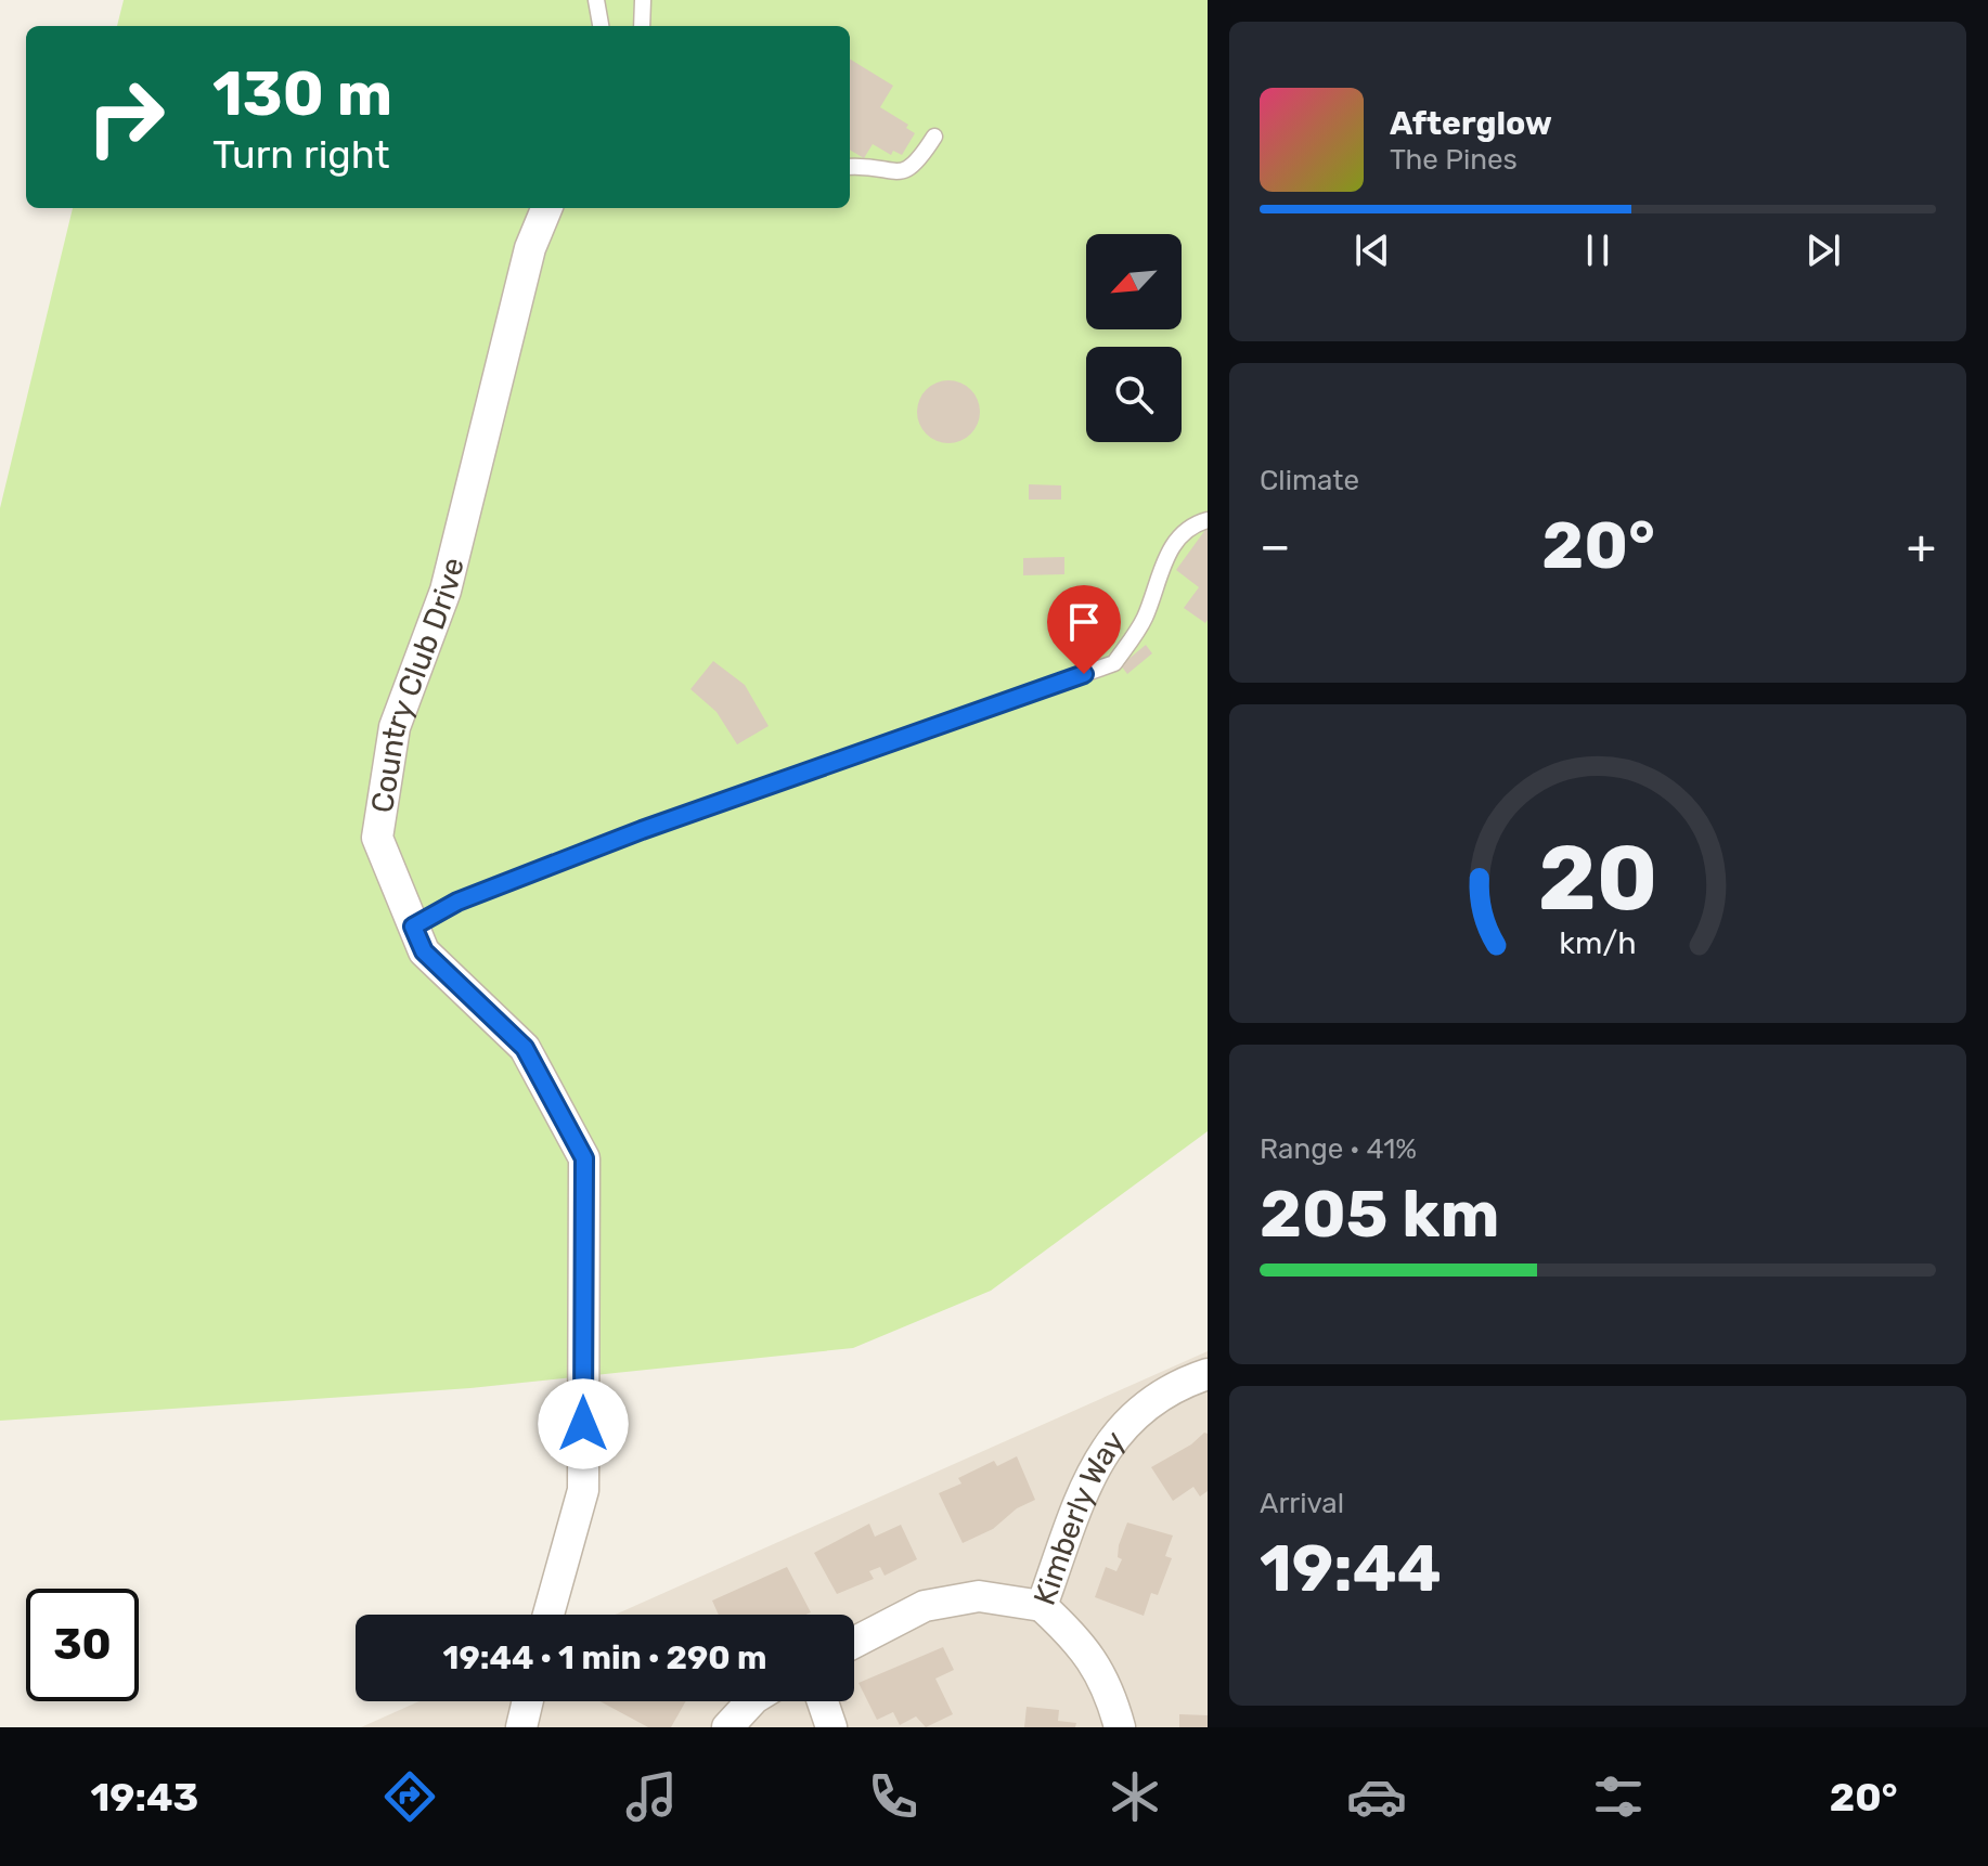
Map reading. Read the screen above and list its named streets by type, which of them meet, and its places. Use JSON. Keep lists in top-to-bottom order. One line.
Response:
{"streets":{"street":["Country Club Drive","Kimberly Way"]},"north":"bottom left","page":{"turn":["130 m","Turn right"],"song":["Afterglow","The Pines"],"tile":["Climate",["Range · 41%","205 km"],["Arrival","19:44"]],"heat":["−","20°","+"],"limit":"30","trip":"19:44 · 1 min · 290 m","tabs":["19:43","20°"],"gauge":["20","km/h"]}}
